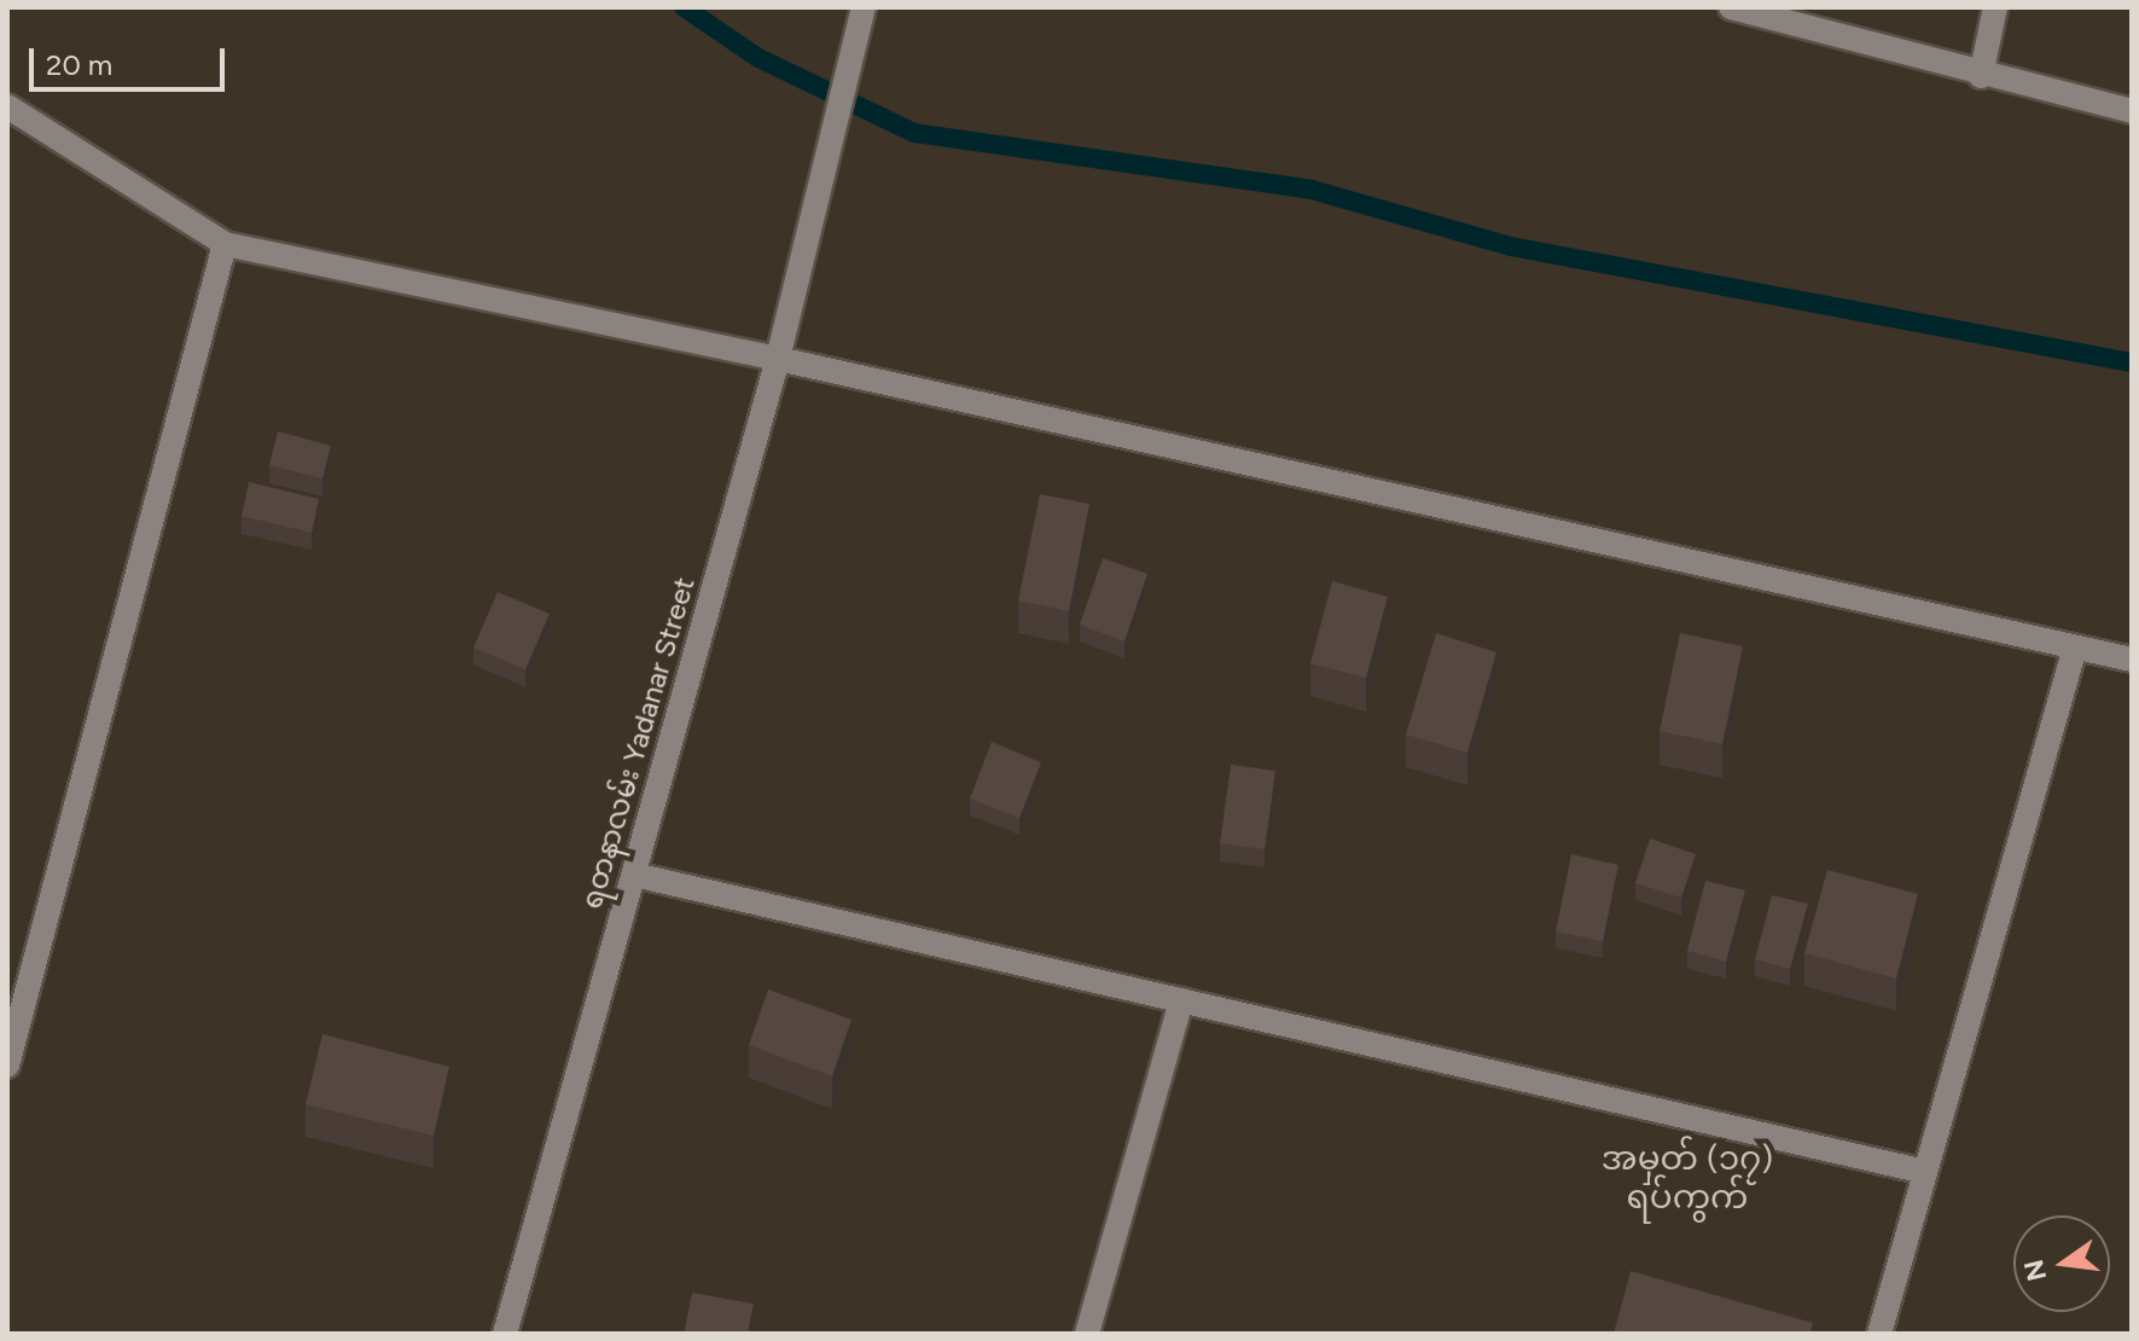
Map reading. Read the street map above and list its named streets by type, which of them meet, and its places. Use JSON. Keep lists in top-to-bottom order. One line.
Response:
{"streets":{"street":["ရတနာလမ်း Yadanar Street"]},"districts":["အမှတ် (၁၇) ရပ်ကွက်"],"scale_bar":"20 m","north":"left"}
